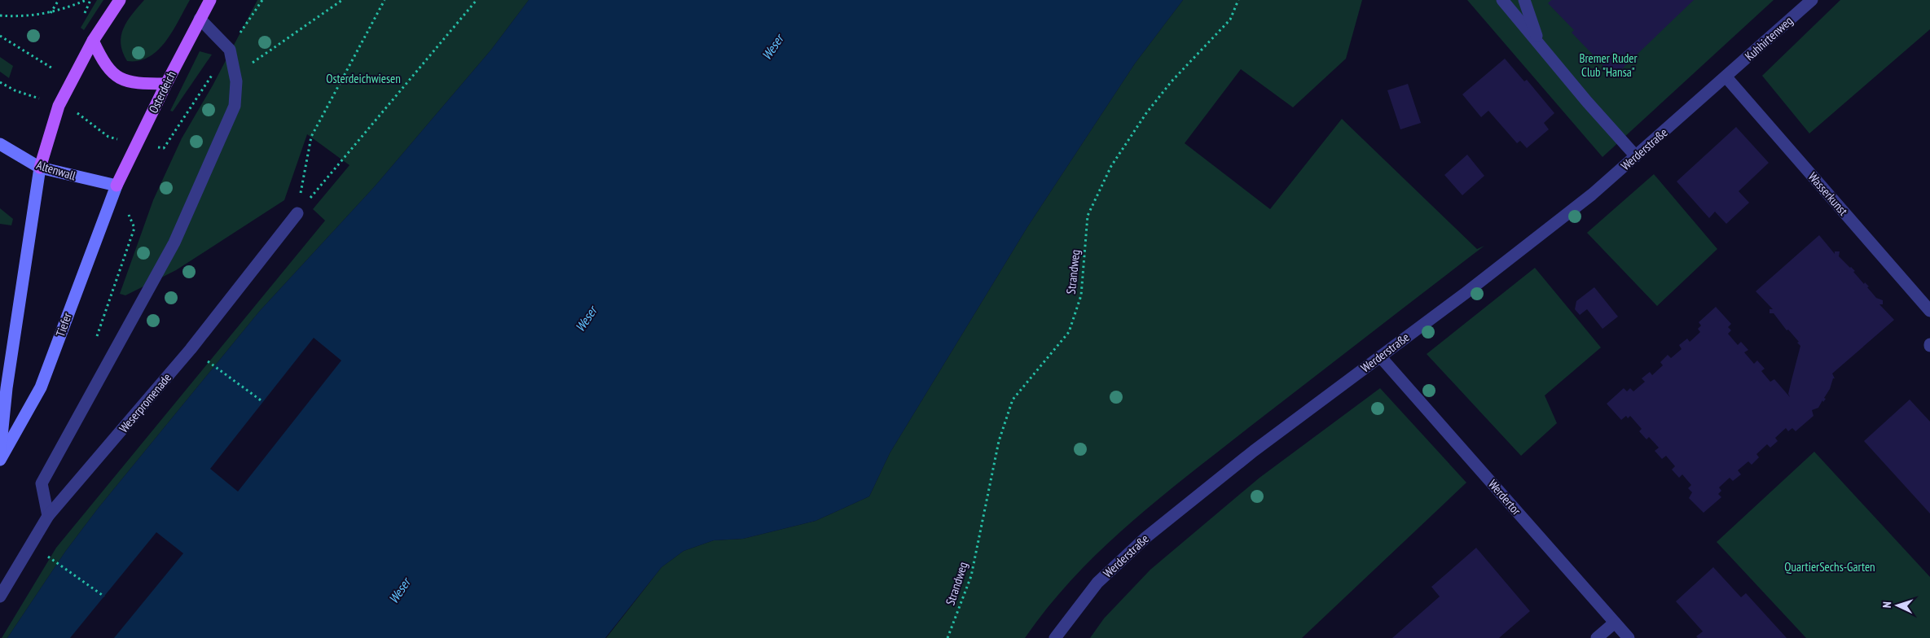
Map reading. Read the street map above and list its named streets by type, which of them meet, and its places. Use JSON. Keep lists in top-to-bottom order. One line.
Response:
{"streets":{"main road":["Osterdeich","Altenwall","Tiefer"],"street":["Kuhhirtenweg","Werderstraße","Wasserkunst","Weserpromenade","Werdertor"],"path":["Strandweg"]},"crossings":[["Kuhhirtenweg","Werderstraße"],["Kuhhirtenweg","Wasserkunst"],["Osterdeich","Altenwall"],["Osterdeich","Tiefer"],["Werderstraße","Wasserkunst"],["Werderstraße","Werdertor"],["Altenwall","Tiefer"]],"water":["Weser"],"parks":["Bremer Ruder Club \"Hansa\"","Osterdeichwiesen","QuartierSechs-Garten"],"north":"left"}
